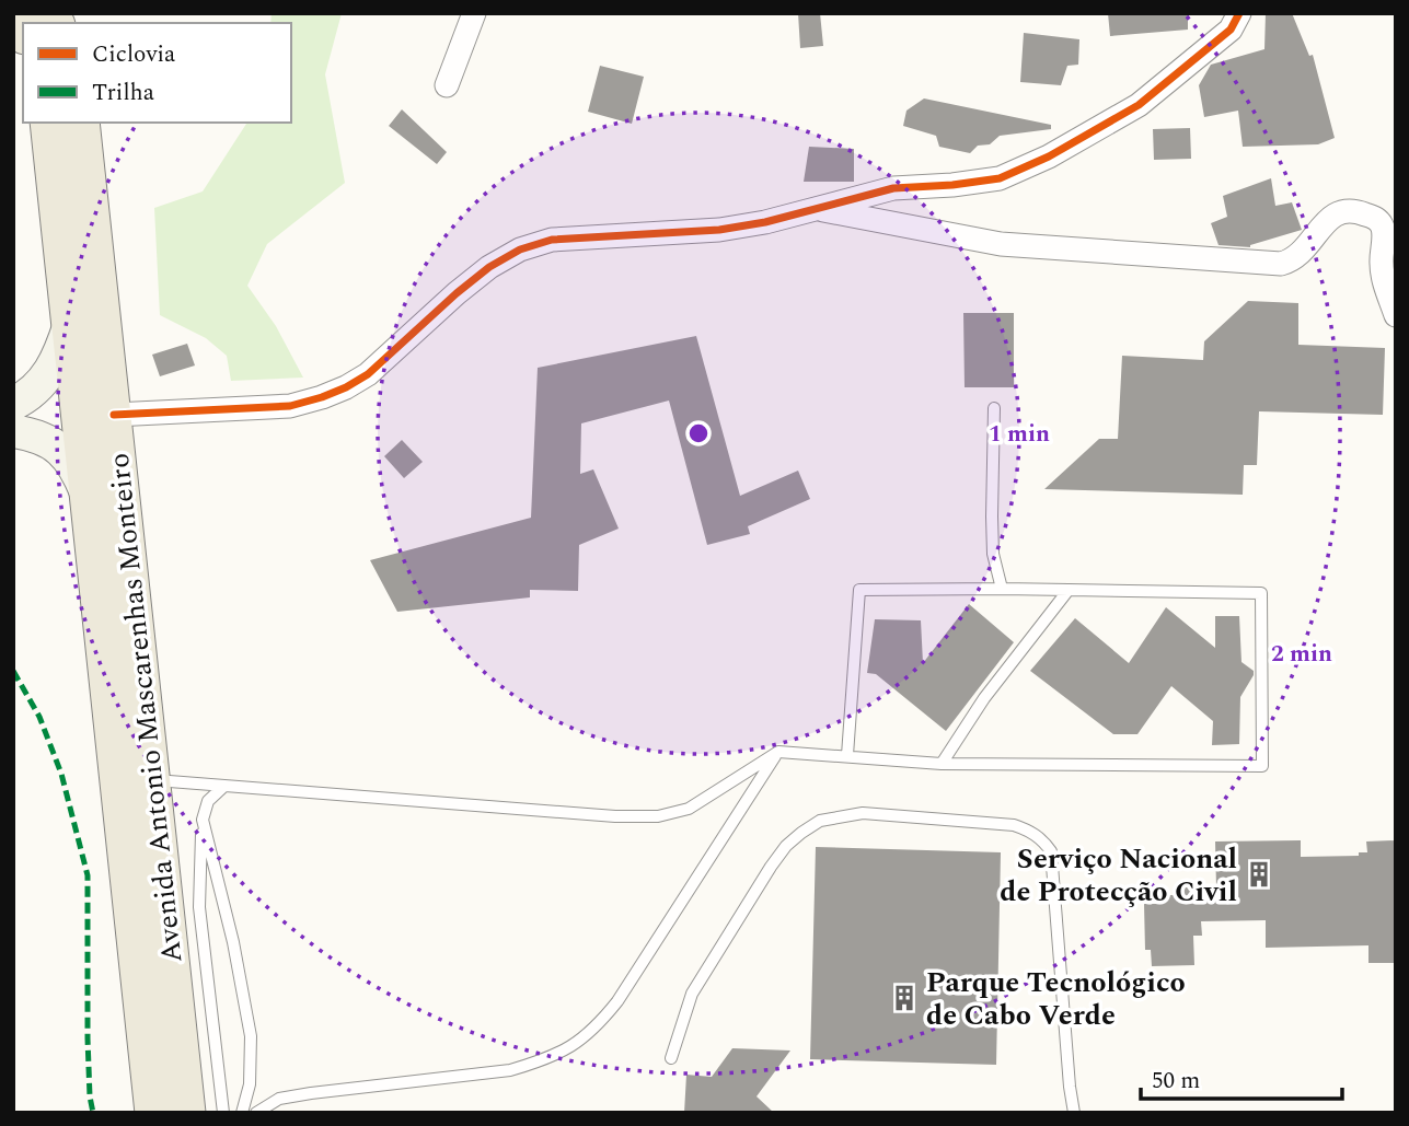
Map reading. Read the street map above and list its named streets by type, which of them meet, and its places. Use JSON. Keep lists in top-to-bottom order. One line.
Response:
{"streets":{"main road":["Avenida Antonio Mascarenhas Monteiro"]},"places":{"building":["Serviço Nacional de Protecção Civil","Parque Tecnológico de Cabo Verde"]},"legend":["Ciclovia","Trilha"],"scale_bar":"50 m","rings":["1 min","2 min"]}
